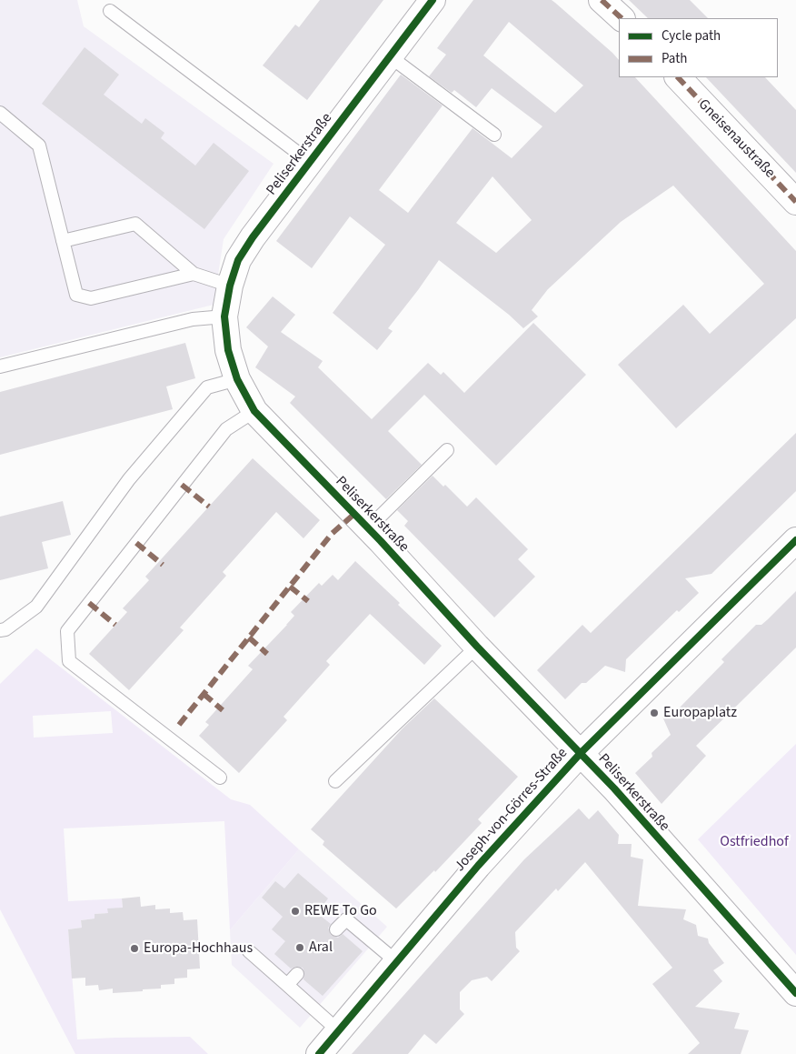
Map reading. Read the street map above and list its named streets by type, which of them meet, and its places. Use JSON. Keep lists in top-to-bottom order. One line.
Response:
{"streets":{"street":["Gneisenaustraße","Peliserkerstraße","Joseph-von-Görres-Straße"]},"crossings":[["Peliserkerstraße","Joseph-von-Görres-Straße"]],"parks":["Ostfriedhof"],"places":["Europaplatz","REWE To Go","Aral","Europa-Hochhaus"],"legend":["Cycle path","Path"]}
